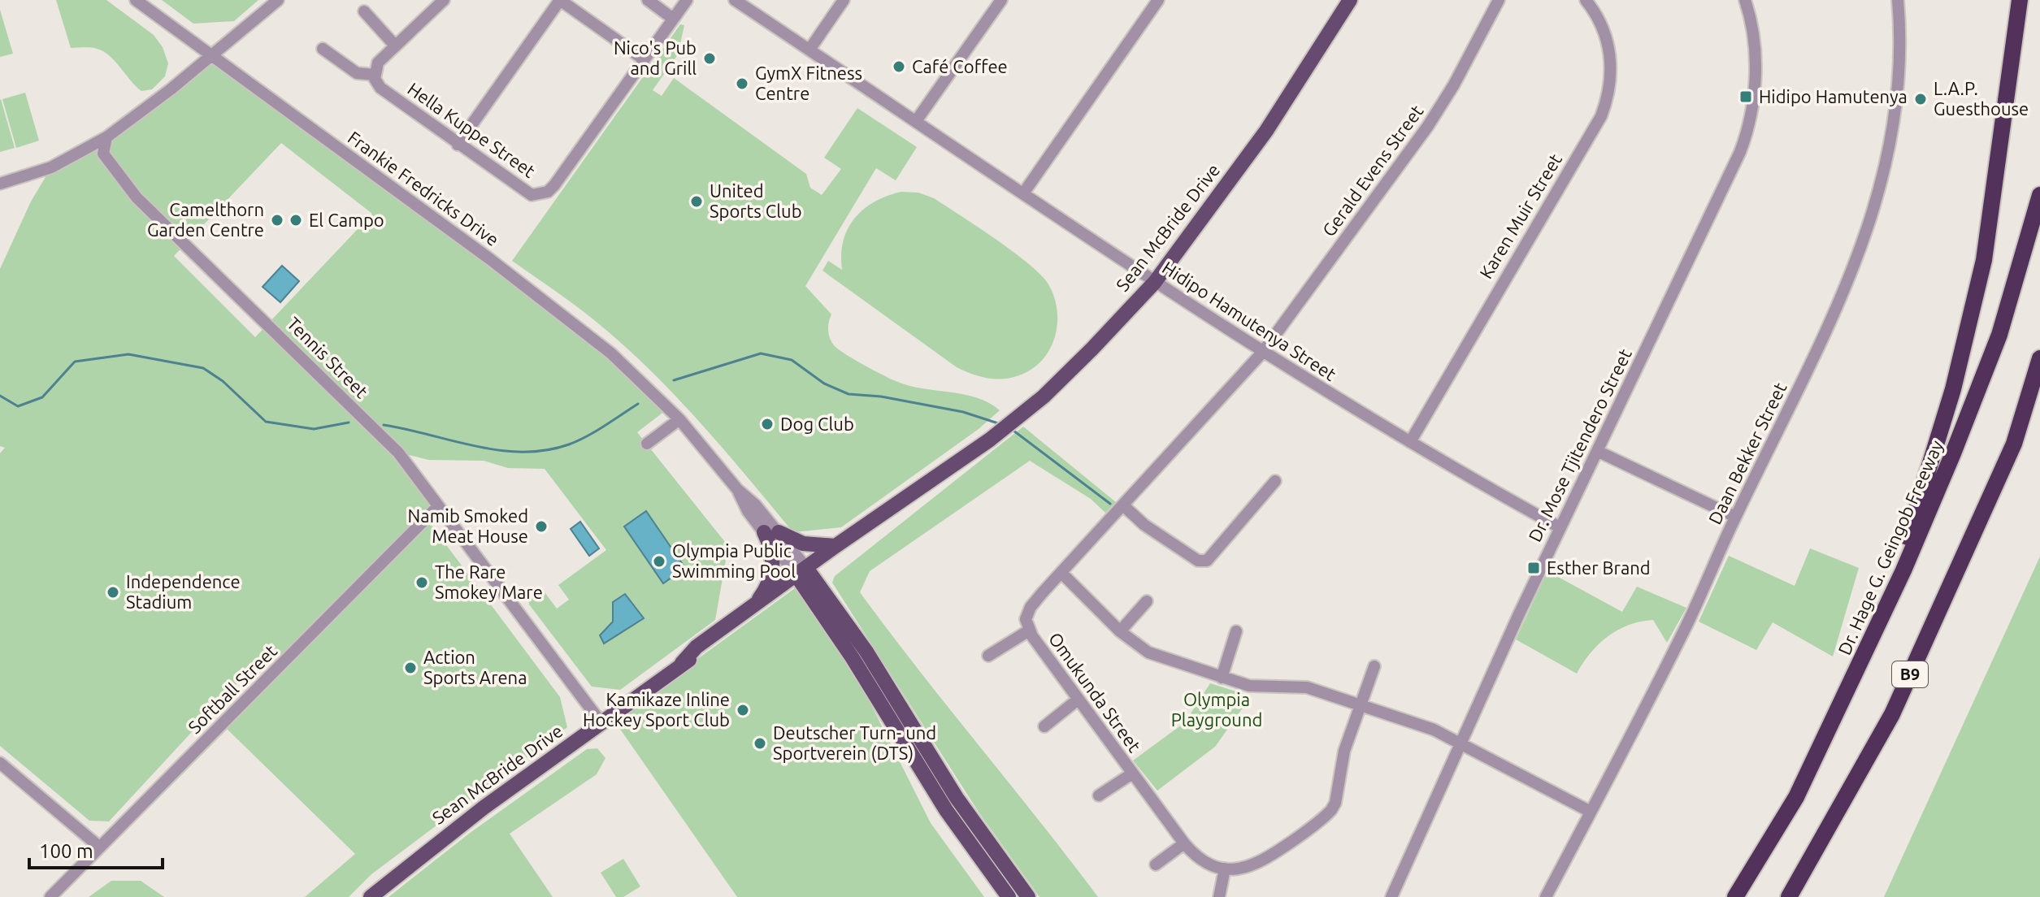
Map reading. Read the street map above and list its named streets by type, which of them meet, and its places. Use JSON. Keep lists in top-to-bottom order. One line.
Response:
{"streets":{"highway":["Dr. Hage G. Geingob Freeway","B9"],"main road":["Sean McBride Drive"],"street":["Hella Kuppe Street","Gerald Evens Street","Frankie Fredricks Drive","Karen Muir Street","Hidipo Hamutenya Street","Tennis Street","Dr. Mose Tjitendero Street","Daan Bekker Street","Softball Street","Omukunda Street"]},"crossings":[["Gerald Evens Street","Hidipo Hamutenya Street"],["Gerald Evens Street","Omukunda Street"],["Frankie Fredricks Drive","Sean McBride Drive"],["Karen Muir Street","Hidipo Hamutenya Street"],["Sean McBride Drive","Hidipo Hamutenya Street"],["Sean McBride Drive","Tennis Street"],["Hidipo Hamutenya Street","Dr. Mose Tjitendero Street"],["Hidipo Hamutenya Street","Omukunda Street"],["Tennis Street","Softball Street"]],"parks":["Olympia Playground"],"places":{"other":["Nico's Pub and Grill","Café Coffee","GymX Fitness Centre","L.A.P. Guesthouse","United Sports Club","Camelthorn Garden Centre","El Campo","Dog Club","Namib Smoked Meat House","Olympia Public Swimming Pool","The Rare Smokey Mare","Independence Stadium","Action Sports Arena","Kamikaze Inline Hockey Sport Club","Deutscher Turn- und Sportverein (DTS)"],"transit":["Hidipo Hamutenya","Esther Brand"]},"scale_bar":"100 m"}
